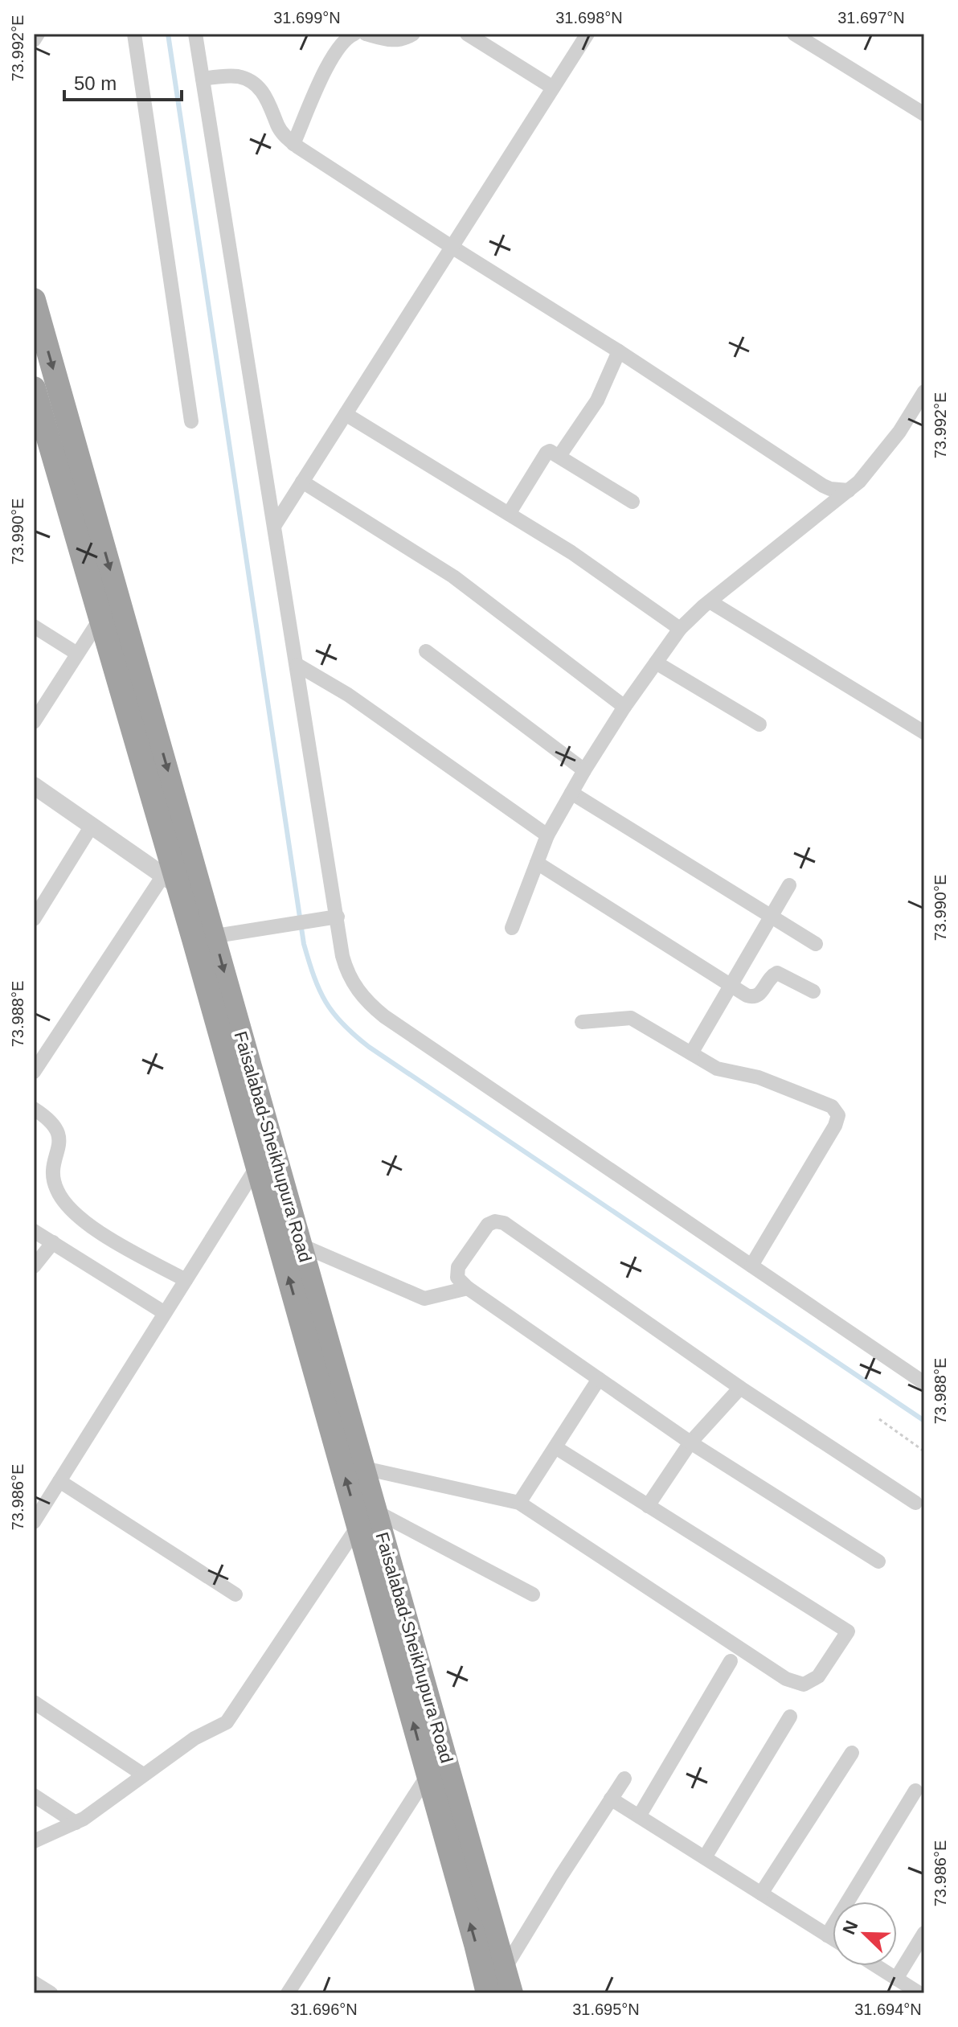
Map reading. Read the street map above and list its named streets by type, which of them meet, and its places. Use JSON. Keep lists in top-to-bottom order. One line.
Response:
{"streets":{"highway":["Faisalabad-Sheikhupura Road"]},"scale_bar":"50 m","north":"top left","coordinates":["31.699°N","31.698°N","31.697°N","73.992°E","73.990°E","73.988°E","73.986°E","31.696°N","31.695°N","31.694°N"]}
